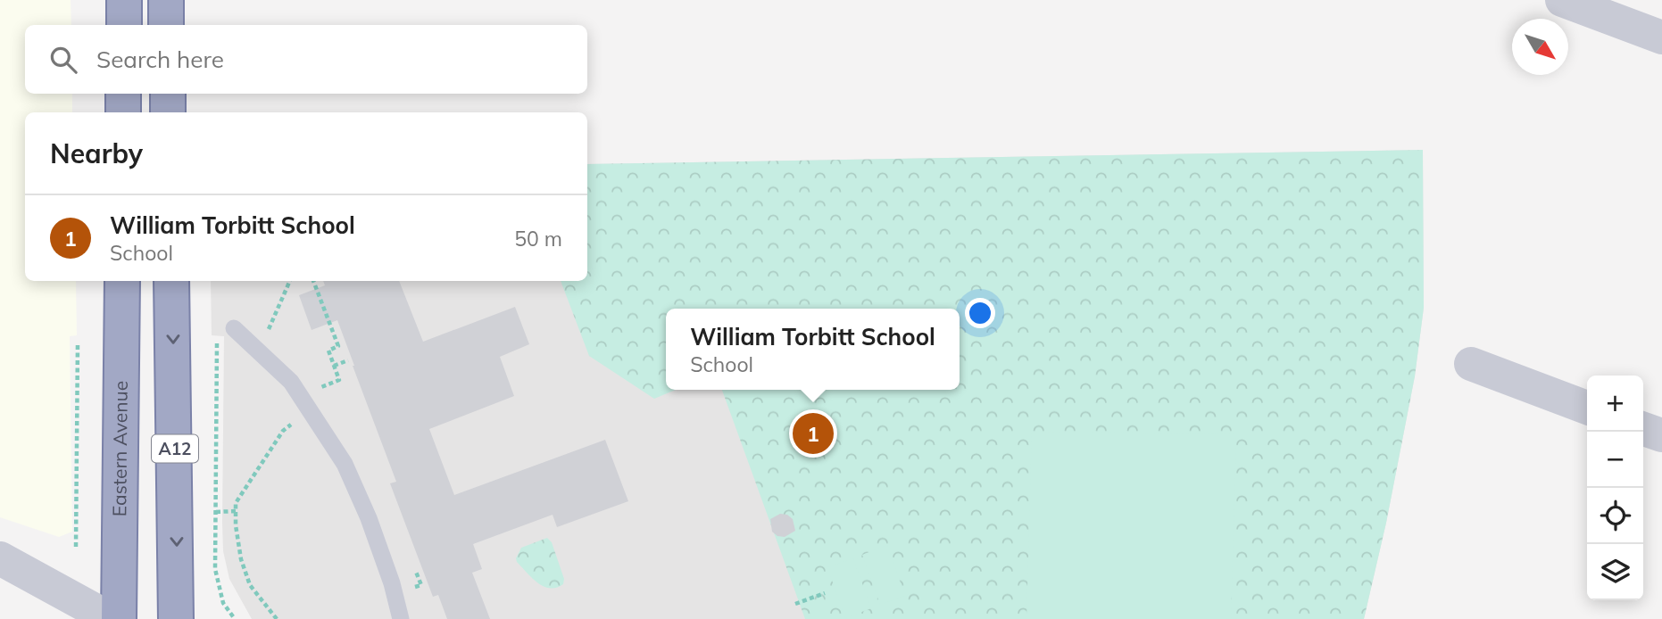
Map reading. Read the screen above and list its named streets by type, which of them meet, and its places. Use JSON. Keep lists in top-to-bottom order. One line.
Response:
{"streets":{"highway":["Eastern Avenue","A12"]},"north":"bottom right","page":{"search":"Search here","heading":"Nearby","list":[{"mark":"1","name":"William Torbitt School","note":"School","value":"50 m"}],"popup":["William Torbitt School","School"],"map_buttons":["+","−"],"pins":"1"}}
